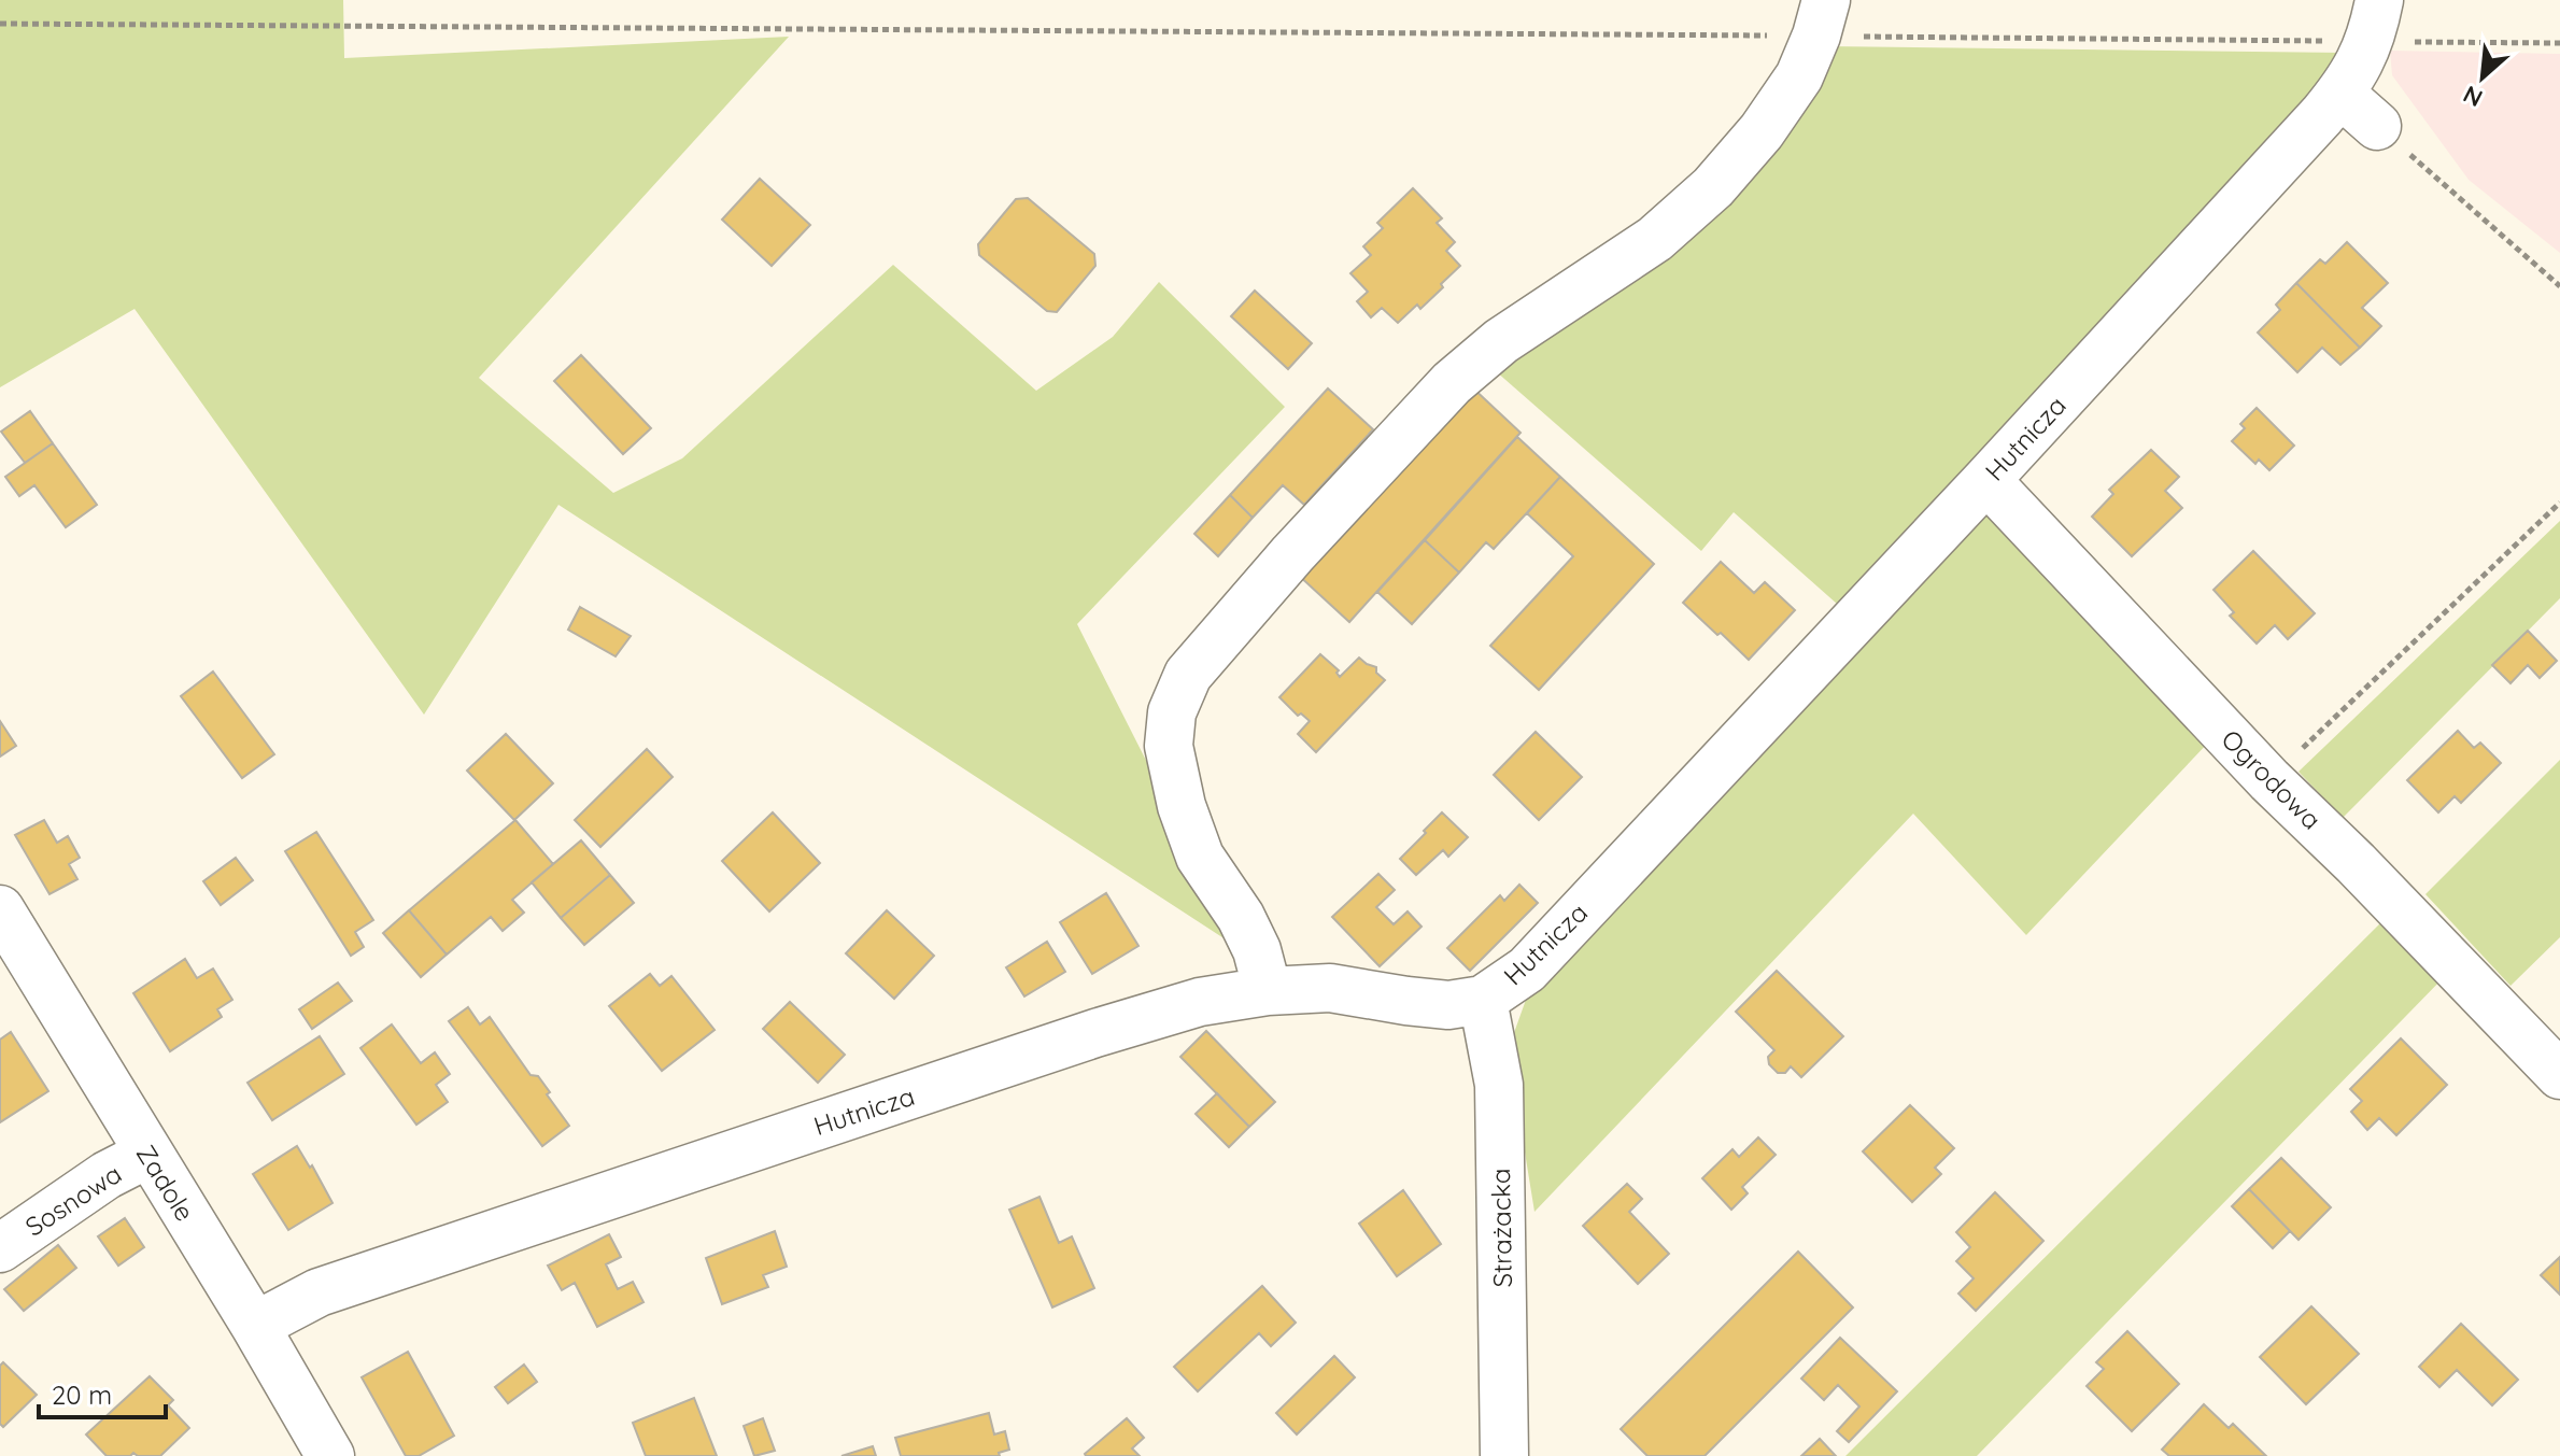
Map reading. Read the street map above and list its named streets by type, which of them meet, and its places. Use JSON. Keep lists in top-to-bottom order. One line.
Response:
{"streets":{"street":["Hutnicza","Ogrodowa","Zadole","Sosnowa","Strażacka"]},"crossings":[["Hutnicza","Ogrodowa"],["Hutnicza","Zadole"],["Hutnicza","Strażacka"],["Zadole","Sosnowa"]],"scale_bar":"20 m","north":"bottom left"}
